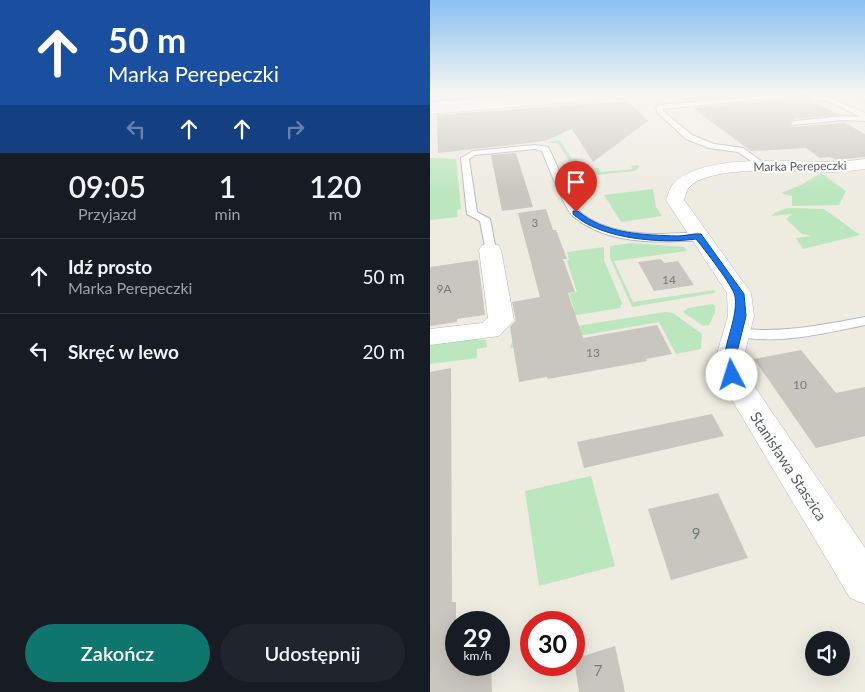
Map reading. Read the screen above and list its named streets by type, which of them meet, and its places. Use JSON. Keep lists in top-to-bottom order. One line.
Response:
{"streets":{"street":["Marka Perepeczki","Stanisława Staszica"]},"crossings":[["Marka Perepeczki","Stanisława Staszica"]],"house_numbers":["3","14","9A","13","10","9","7"],"page":{"turn":["50 m","Marka Perepeczki"],"eta":["09:05","Przyjazd","1","min","120","m"],"list":[{"name":"Idź prosto","note":"Marka Perepeczki","value":"50 m"},{"name":"Skręć w lewo","value":"20 m"}],"speed":"29 km/h","limit":"30","buttons":["Zakończ","Udostępnij"]}}
